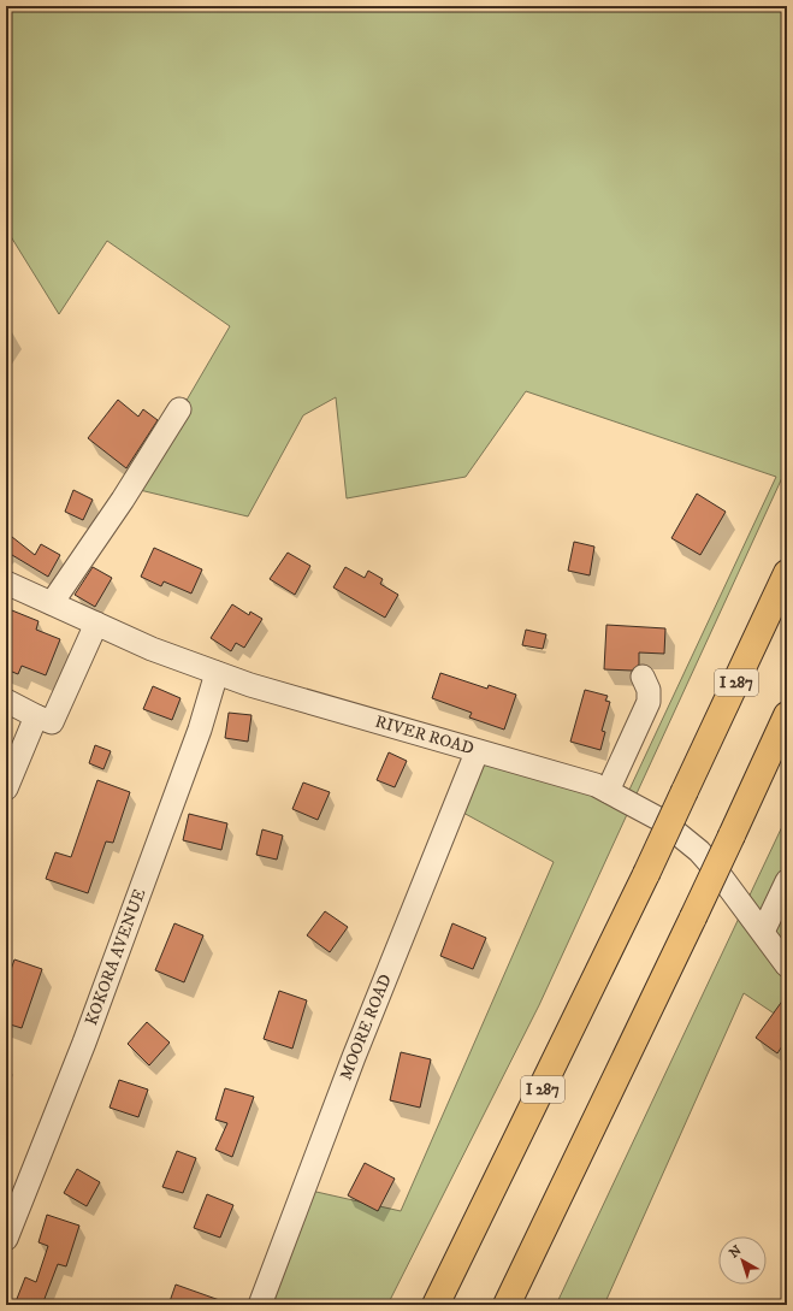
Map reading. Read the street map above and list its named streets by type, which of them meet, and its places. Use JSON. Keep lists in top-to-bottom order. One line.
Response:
{"streets":{"highway":["I 287"],"street":["RIVER ROAD","KOKORA AVENUE","MOORE ROAD"]},"crossings":[["RIVER ROAD","KOKORA AVENUE"],["RIVER ROAD","MOORE ROAD"]],"north":"top left"}
